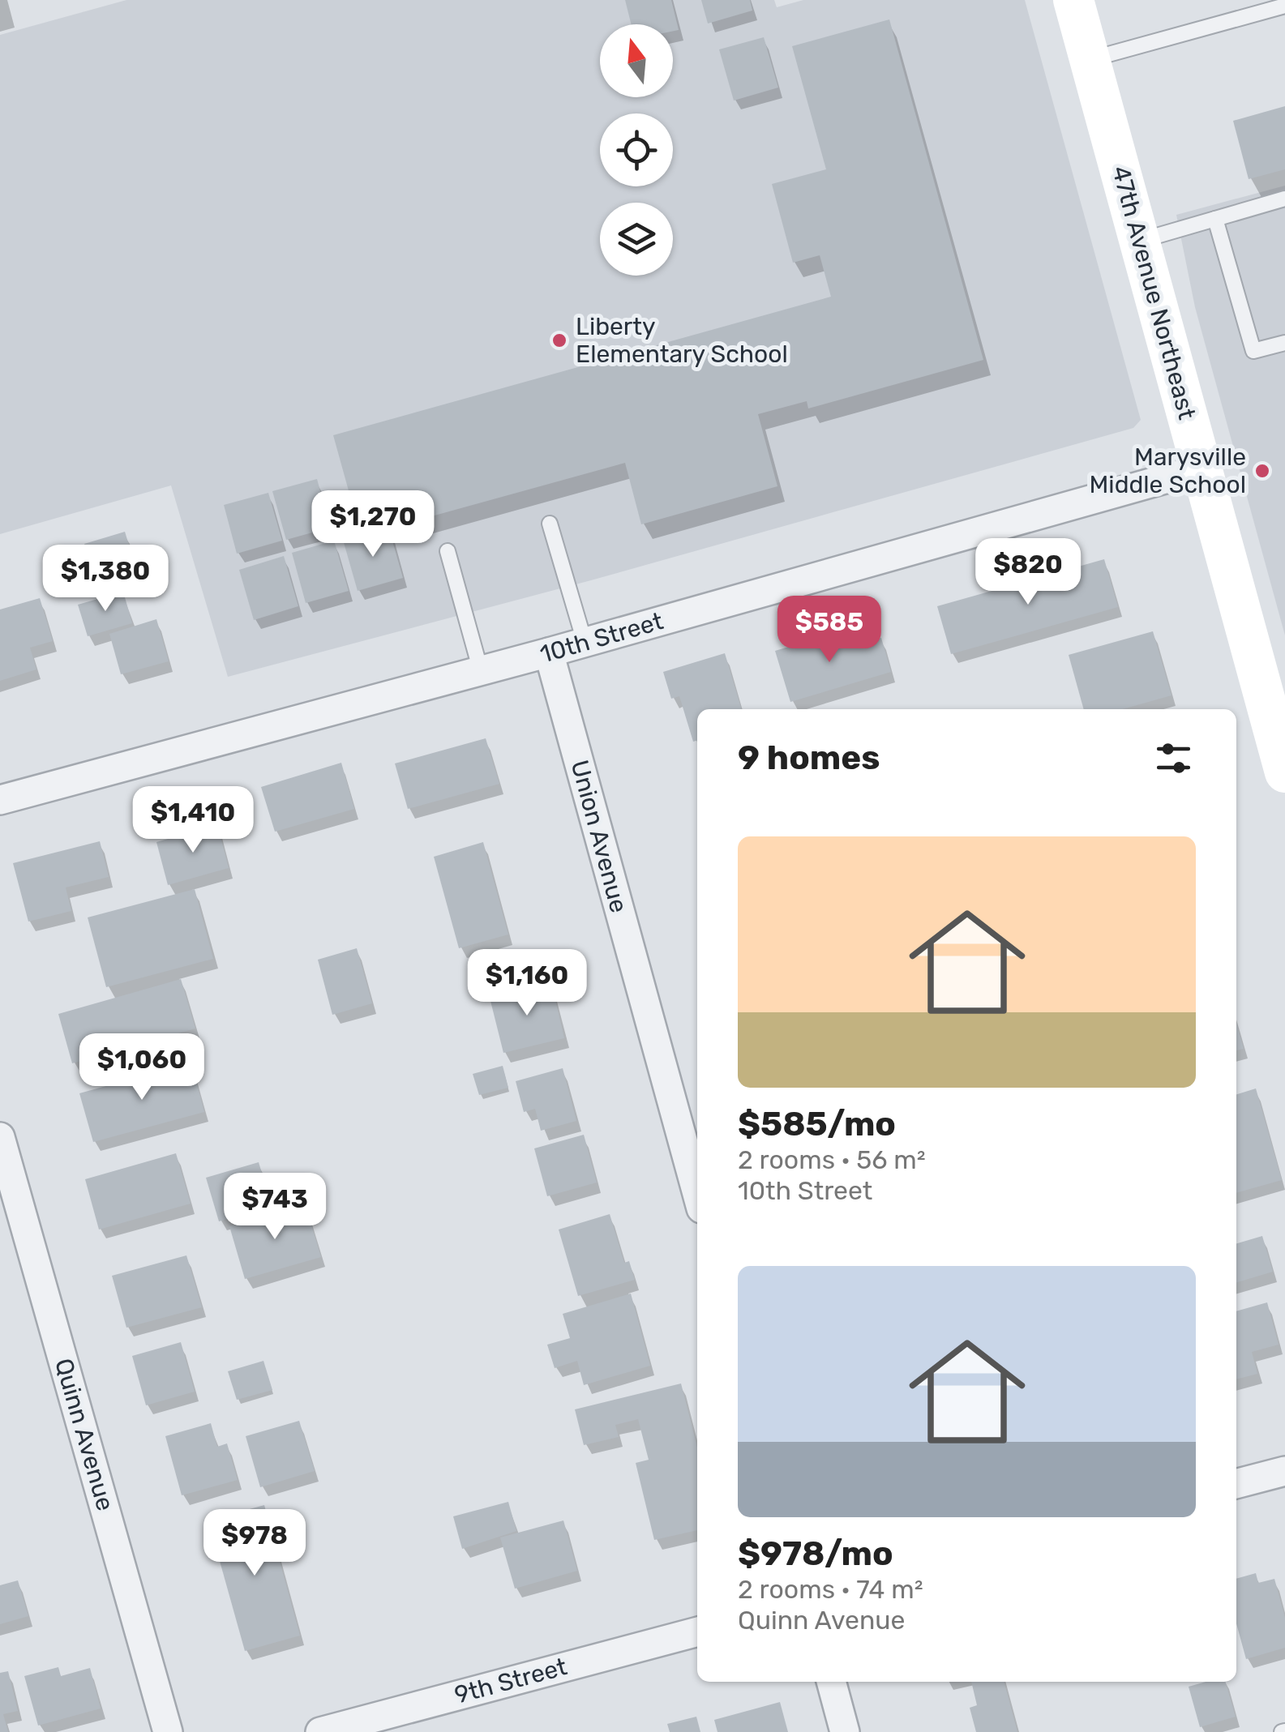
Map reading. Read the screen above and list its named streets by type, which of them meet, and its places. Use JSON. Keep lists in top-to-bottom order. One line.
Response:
{"streets":{"street":["47th Avenue Northeast","10th Street","Union Avenue","Quinn Avenue","9th Street"]},"crossings":[["47th Avenue Northeast","10th Street"],["10th Street","Union Avenue"]],"places":["Liberty Elementary School","Marysville Middle School"],"north":"top","page":{"price":["$1,270","$820","$1,380","$585","$1,410","$1,160","$1,060","$743","$978"],"heading":"9 homes","list":[{"name":"$585/mo","note":"2 rooms · 56 m² · 10th Street"},{"name":"$978/mo","note":"2 rooms · 74 m² · Quinn Avenue"}]}}
